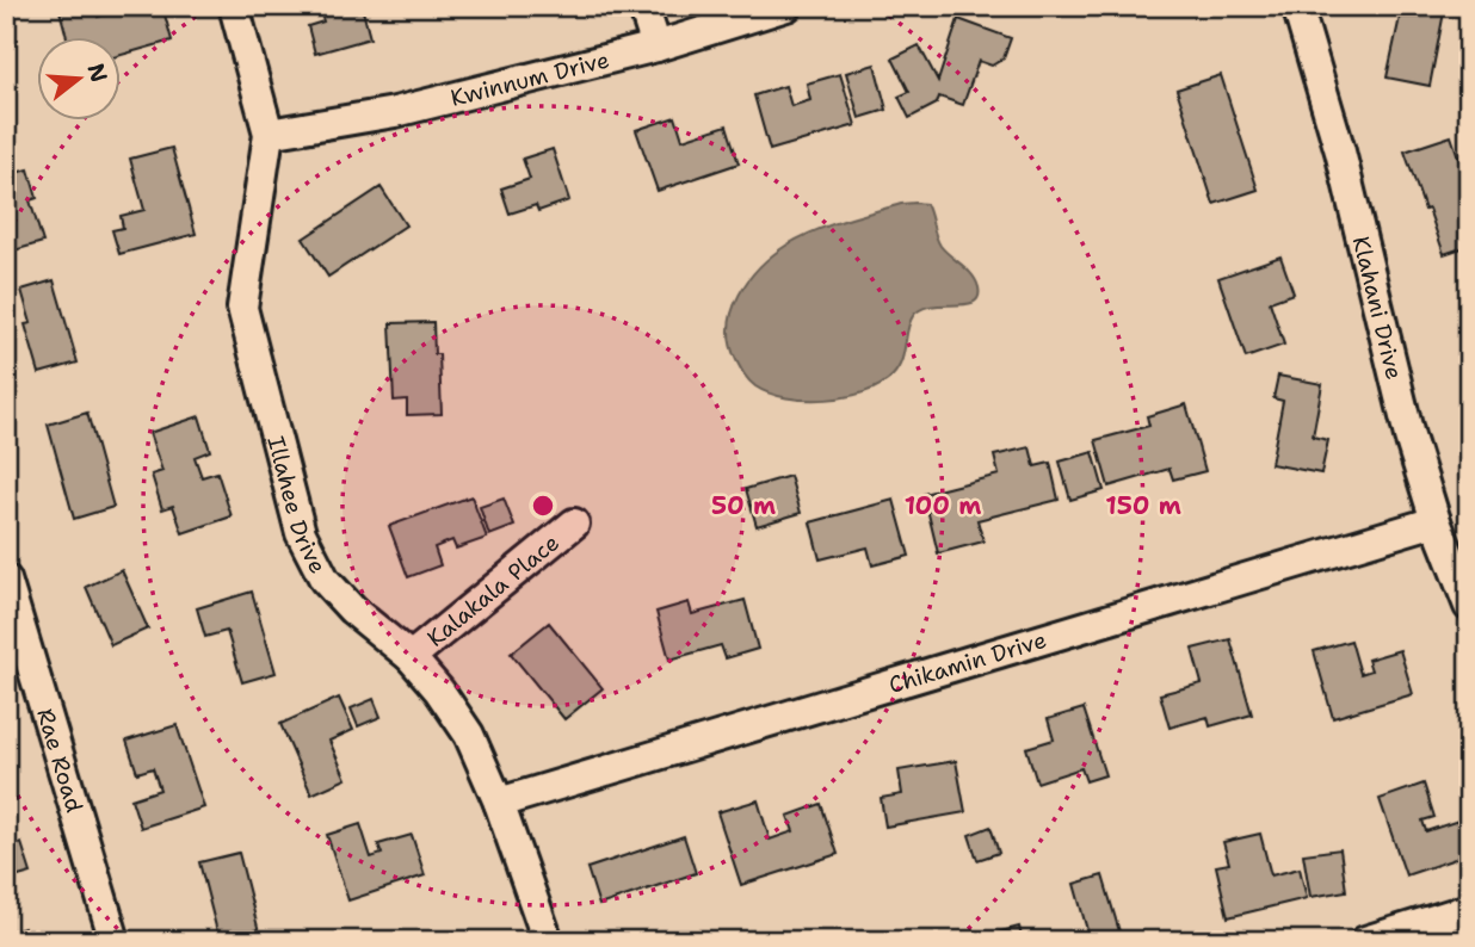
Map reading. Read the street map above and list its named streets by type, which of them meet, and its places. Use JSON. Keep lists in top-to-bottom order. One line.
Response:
{"streets":{"street":["Kwinnum Drive","Klahani Drive","Illahee Drive","Kalakala Place","Chikamin Drive","Rae Road"]},"crossings":[["Kwinnum Drive","Illahee Drive"],["Klahani Drive","Chikamin Drive"],["Illahee Drive","Kalakala Place"],["Illahee Drive","Chikamin Drive"]],"north":"right","rings":["50 m","100 m","150 m"]}
